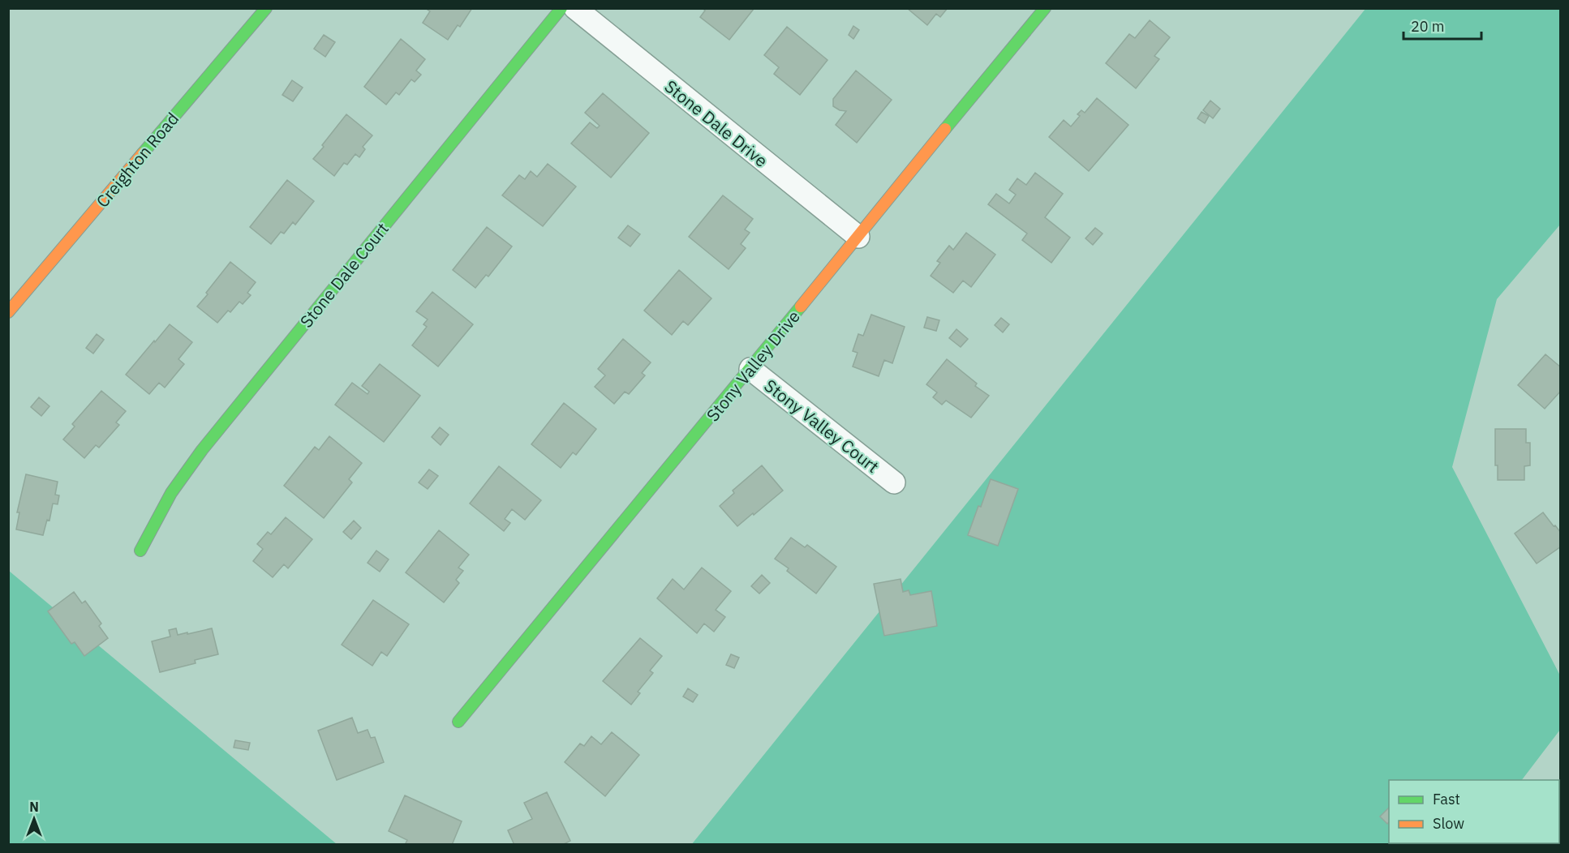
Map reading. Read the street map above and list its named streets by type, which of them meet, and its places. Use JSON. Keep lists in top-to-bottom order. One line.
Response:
{"streets":{"street":["Stone Dale Drive","Creighton Road","Stone Dale Court","Stony Valley Drive","Stony Valley Court"]},"crossings":[["Stone Dale Drive","Stony Valley Drive"],["Stony Valley Drive","Stony Valley Court"]],"legend":["Fast","Slow"],"scale_bar":"20 m","north":"top"}
